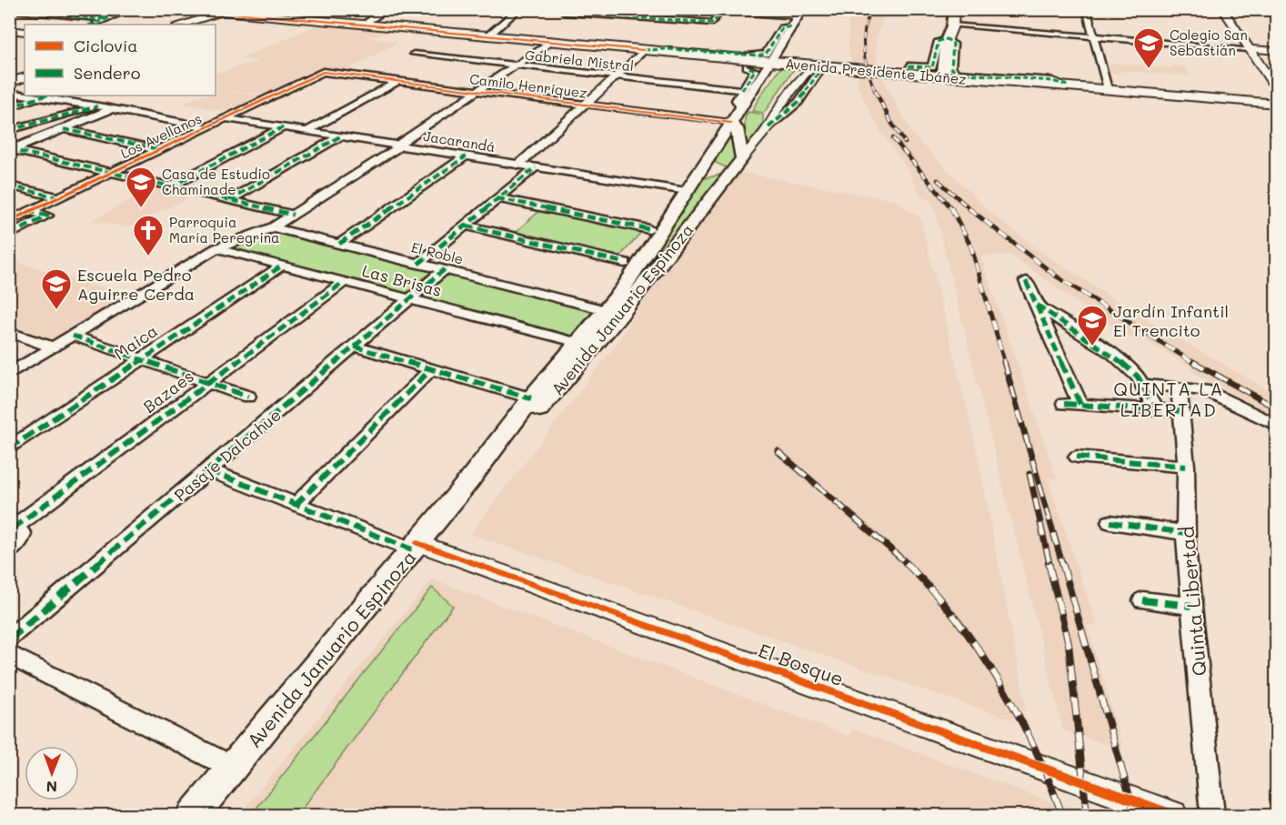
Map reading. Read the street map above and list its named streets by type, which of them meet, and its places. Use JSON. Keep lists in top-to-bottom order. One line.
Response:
{"streets":{"main road":["Avenida Presidente Ibáñez","Avenida Januario Espinoza"],"street":["Gabriela Mistral","Camilo Henríquez","Los Avellanos","Jacarandá","El Roble","Las Brisas","Maica","Bazaes","Pasaje Dalcahue","Quinta Libertad","El Bosque"]},"crossings":[["Avenida Presidente Ibáñez","Avenida Januario Espinoza"],["Camilo Henríquez","Los Avellanos"],["Camilo Henríquez","Avenida Januario Espinoza"],["Los Avellanos","Jacarandá"],["Jacarandá","Avenida Januario Espinoza"],["El Roble","Pasaje Dalcahue"],["Las Brisas","Avenida Januario Espinoza"],["Las Brisas","Maica"],["Las Brisas","Bazaes"],["Las Brisas","Pasaje Dalcahue"],["Avenida Januario Espinoza","El Bosque"]],"districts":["QUINTA LA LIBERTAD"],"places":{"school or university":["Colegio San Sebastián","Casa de Estudio Chaminade","Escuela Pedro Aguirre Cerda","Jardín Infantil El Trencito"],"church":["Parroquia María Peregrina"]},"legend":["Ciclovía","Sendero"],"north":"bottom"}
